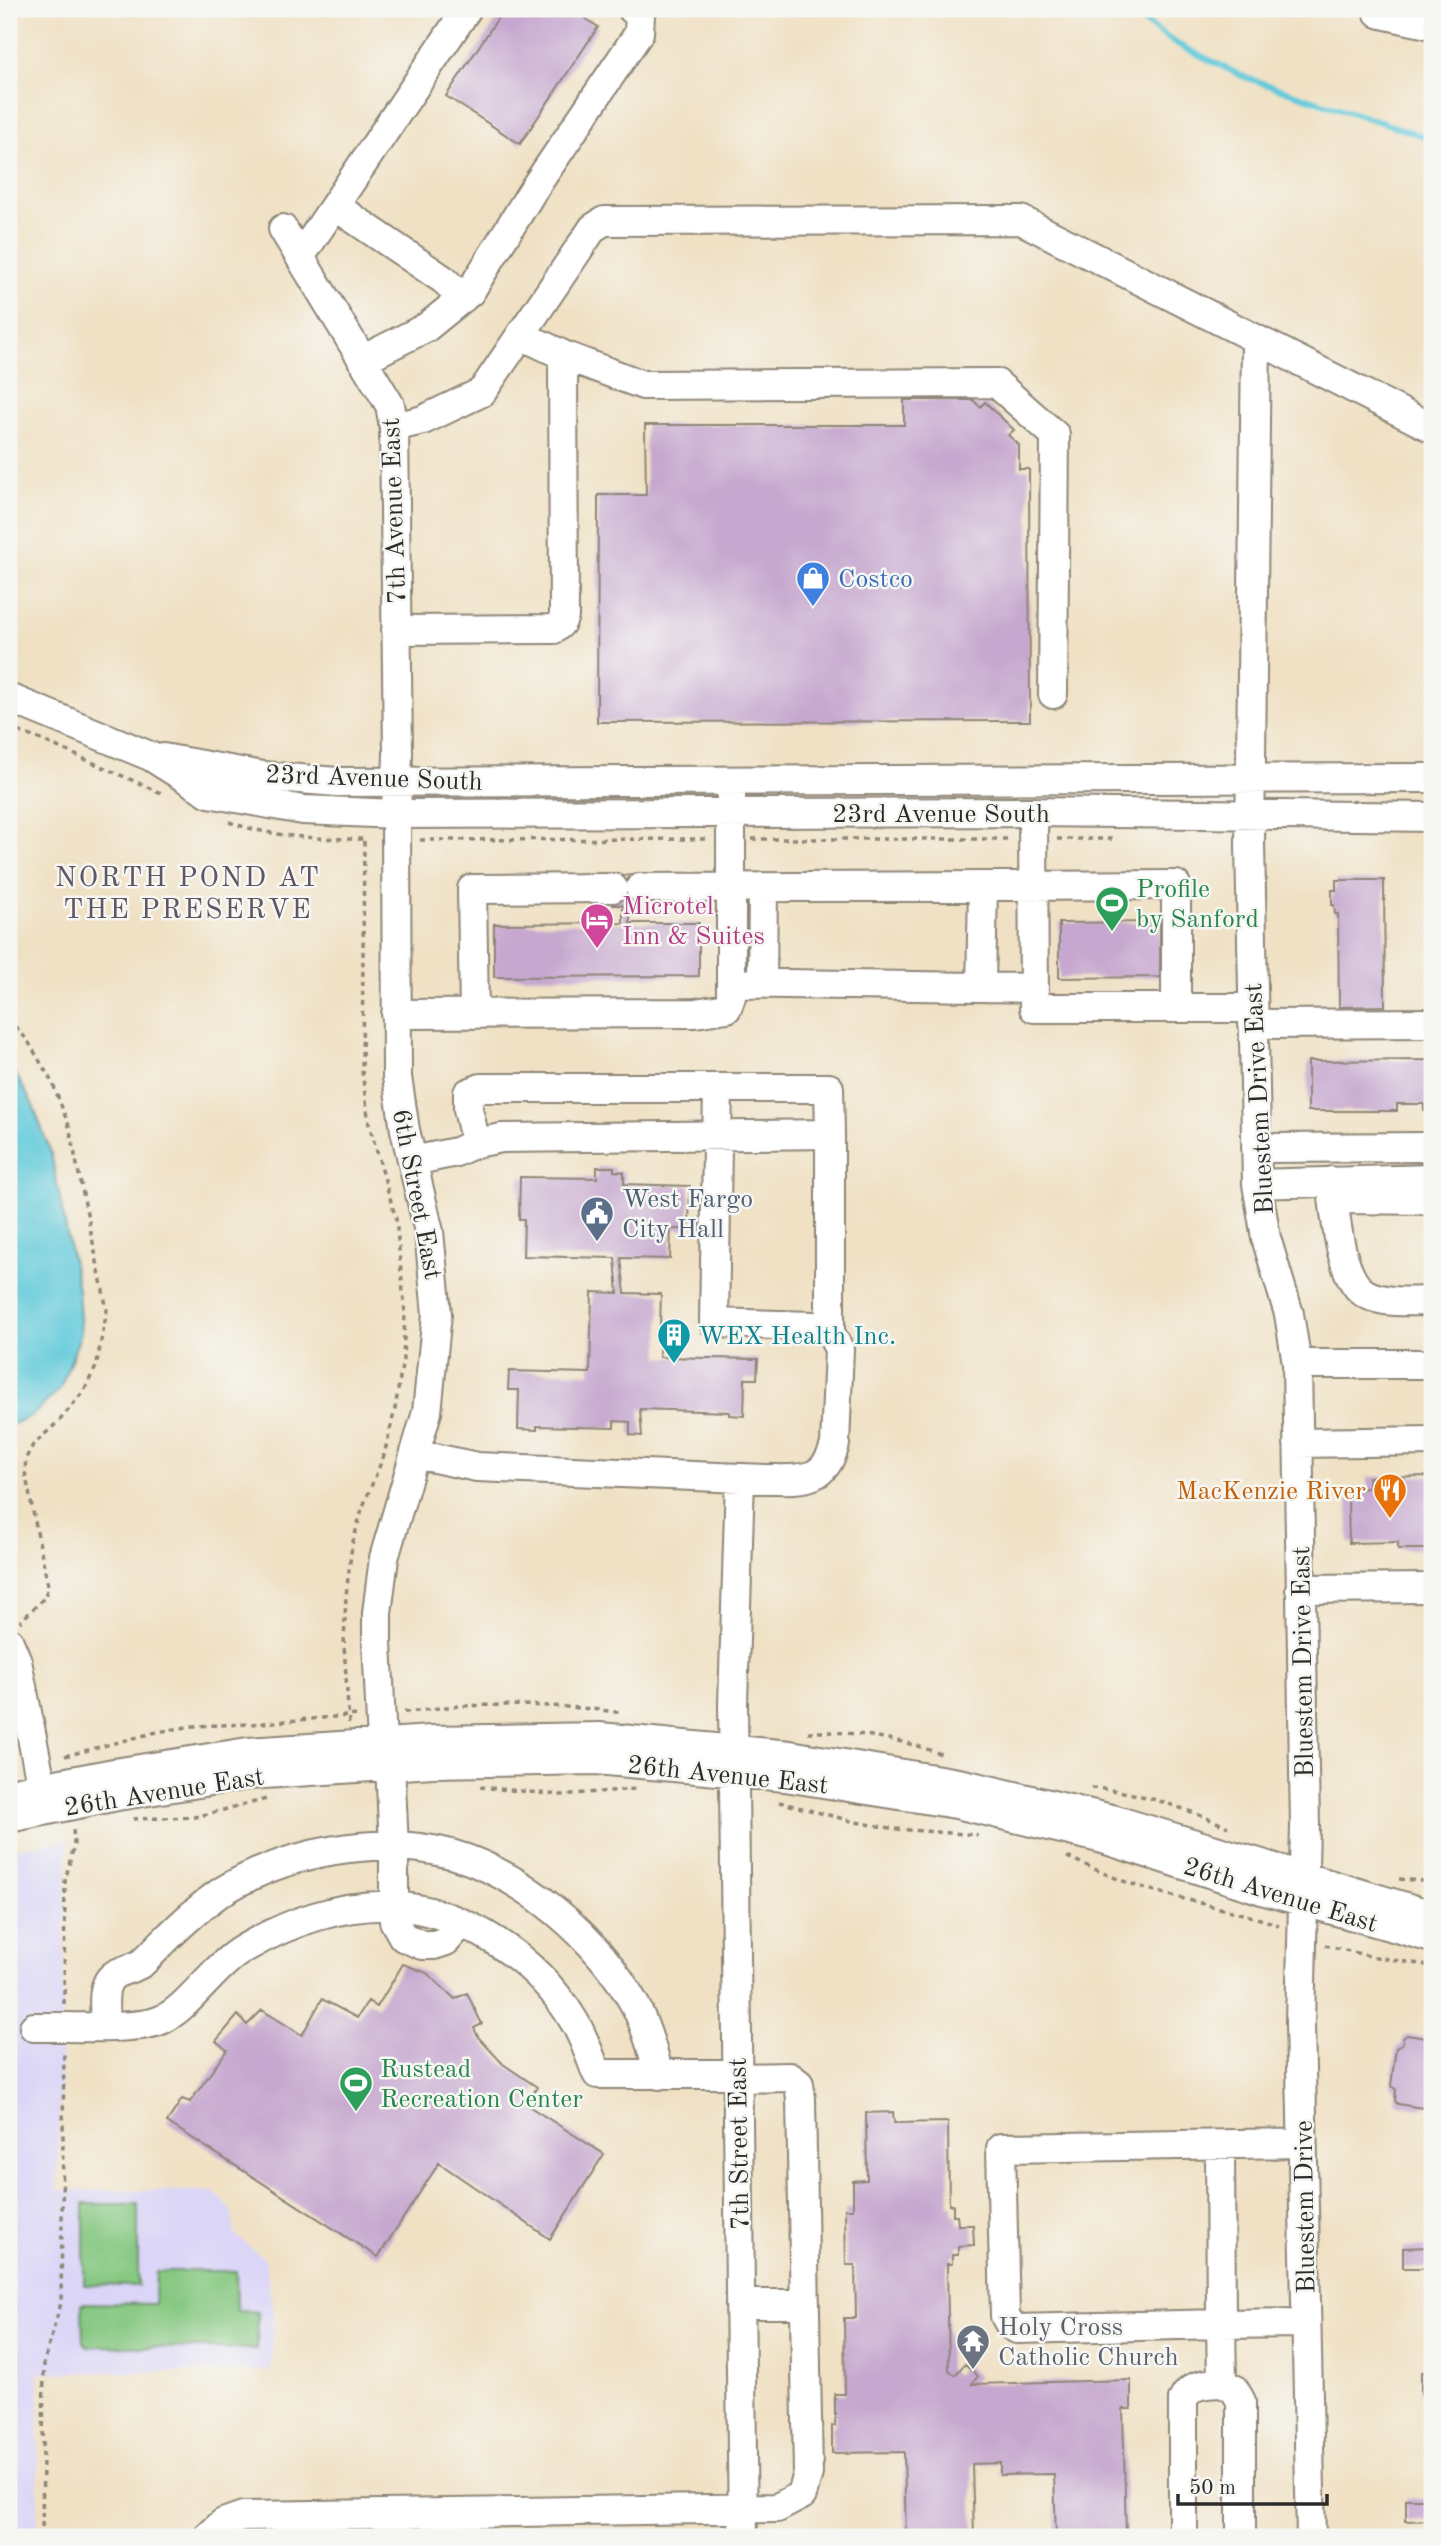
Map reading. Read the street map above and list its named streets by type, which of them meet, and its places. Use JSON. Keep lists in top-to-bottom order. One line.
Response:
{"streets":{"street":["7th Avenue East","23rd Avenue South","Bluestem Drive East","6th Street East","26th Avenue East","7th Street East","Bluestem Drive"]},"crossings":[["7th Avenue East","23rd Avenue South"],["7th Avenue East","6th Street East"],["23rd Avenue South","Bluestem Drive East"],["23rd Avenue South","6th Street East"],["Bluestem Drive East","26th Avenue East"],["Bluestem Drive East","Bluestem Drive"],["6th Street East","26th Avenue East"],["26th Avenue East","7th Street East"],["26th Avenue East","Bluestem Drive"]],"districts":["NORTH POND AT THE PRESERVE"],"places":{"shop":["Costco"],"sports":["Profile by Sanford","Rustead Recreation Center"],"hotel":["Microtel Inn & Suites"],"public building":["West Fargo City Hall"],"building":["WEX Health Inc."],"restaurant":["MacKenzie River"],"temple":["Holy Cross Catholic Church"]},"scale_bar":"50 m"}
